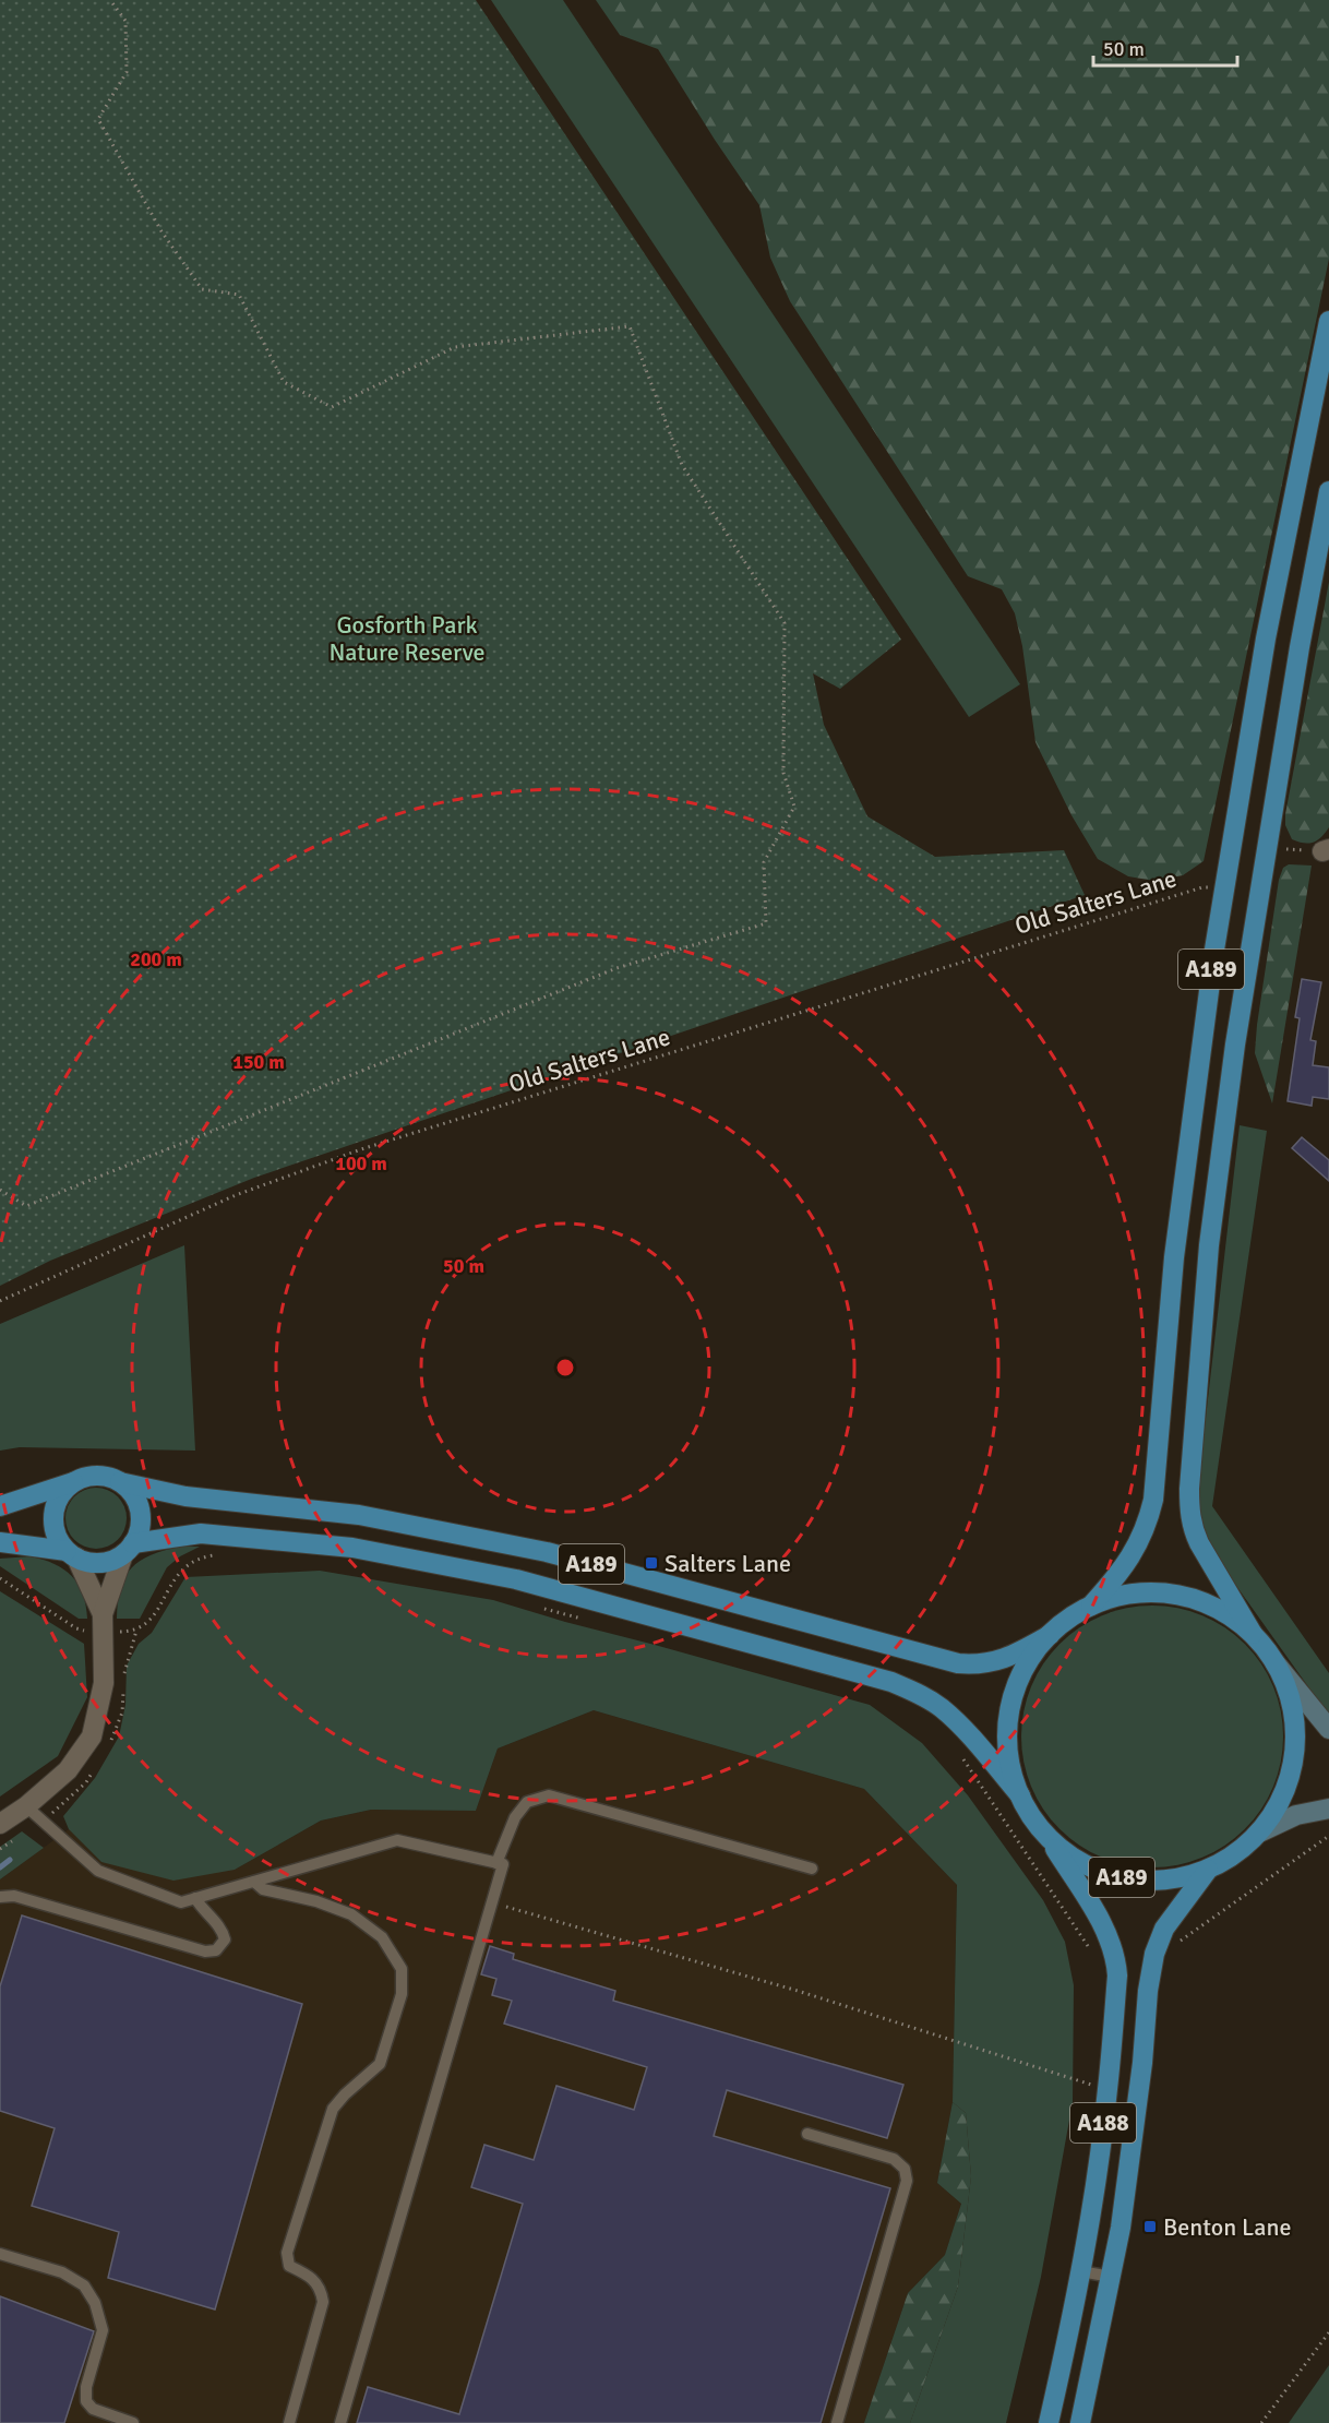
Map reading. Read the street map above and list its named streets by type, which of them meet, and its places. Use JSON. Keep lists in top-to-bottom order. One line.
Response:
{"streets":{"main road":["A189","A188"],"path":["Old Salters Lane"]},"crossings":[["A189","A188"]],"parks":["Gosforth Park Nature Reserve"],"places":{"transit":["Salters Lane","Benton Lane"]},"scale_bar":"50 m","rings":["200 m","150 m","100 m","50 m"]}
